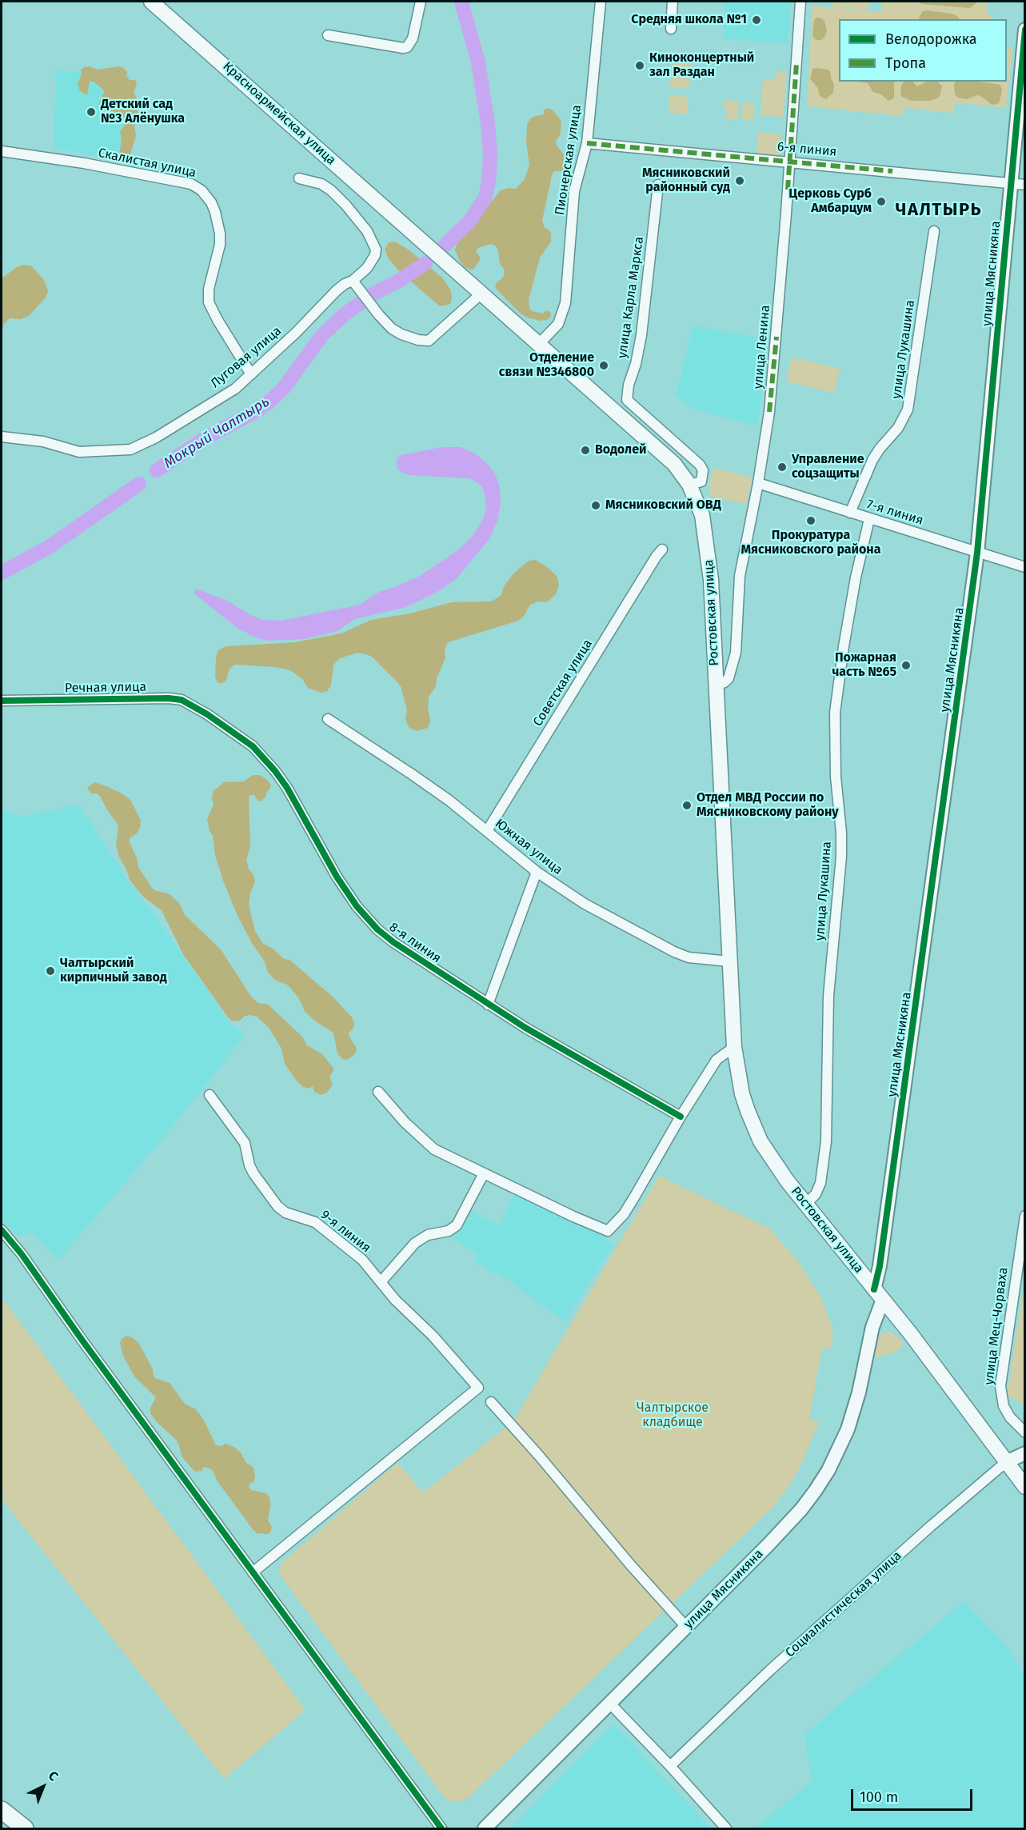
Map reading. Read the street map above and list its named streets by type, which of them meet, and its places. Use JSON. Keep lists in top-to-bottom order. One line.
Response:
{"streets":{"main road":["Красноармейская улица","Ростовская улица"],"street":["6-я линия","Пионерская улица","Скалистая улица","улица Мясникяна","улица Карла Маркса","улица Ленина","улица Лукашина","Луговая улица","7-я линия","Советская улица","Речная улица","Южная улица","8-я линия","9-я линия","улица Мец-Чорваха","Социалистическая улица"]},"crossings":[["Красноармейская улица","Ростовская улица"],["6-я линия","Пионерская улица"],["6-я линия","улица Мясникяна"],["6-я линия","улица Ленина"],["Пионерская улица","Ростовская улица"],["Скалистая улица","Луговая улица"],["улица Мясникяна","7-я линия"],["улица Мясникяна","Ростовская улица"],["улица Карла Маркса","Ростовская улица"],["улица Ленина","7-я линия"],["улица Ленина","Ростовская улица"],["улица Лукашина","7-я линия"],["улица Лукашина","Ростовская улица"],["Ростовская улица","Южная улица"],["Ростовская улица","Социалистическая улица"],["Советская улица","Южная улица"],["Речная улица","8-я линия"]],"districts":["ЧАЛТЫРЬ"],"water":["Мокрый Чалтырь"],"parks":["Чалтырское кладбище"],"places":["Средняя школа №1","Киноконцертный зал Раздан","Детский сад №3 Алёнушка","Мясниковский районный суд","Церковь Сурб Амбарцум","Отделение связи №346800","Водолей","Управление соцзащиты","Мясниковский ОВД","Прокуратура Мясниковского района","Пожарная часть №65","Отдел МВД России по Мясниковскому району","Чалтырский кирпичный завод"],"legend":["Велодорожка","Тропа"],"scale_bar":"100 m","north":"top right"}
